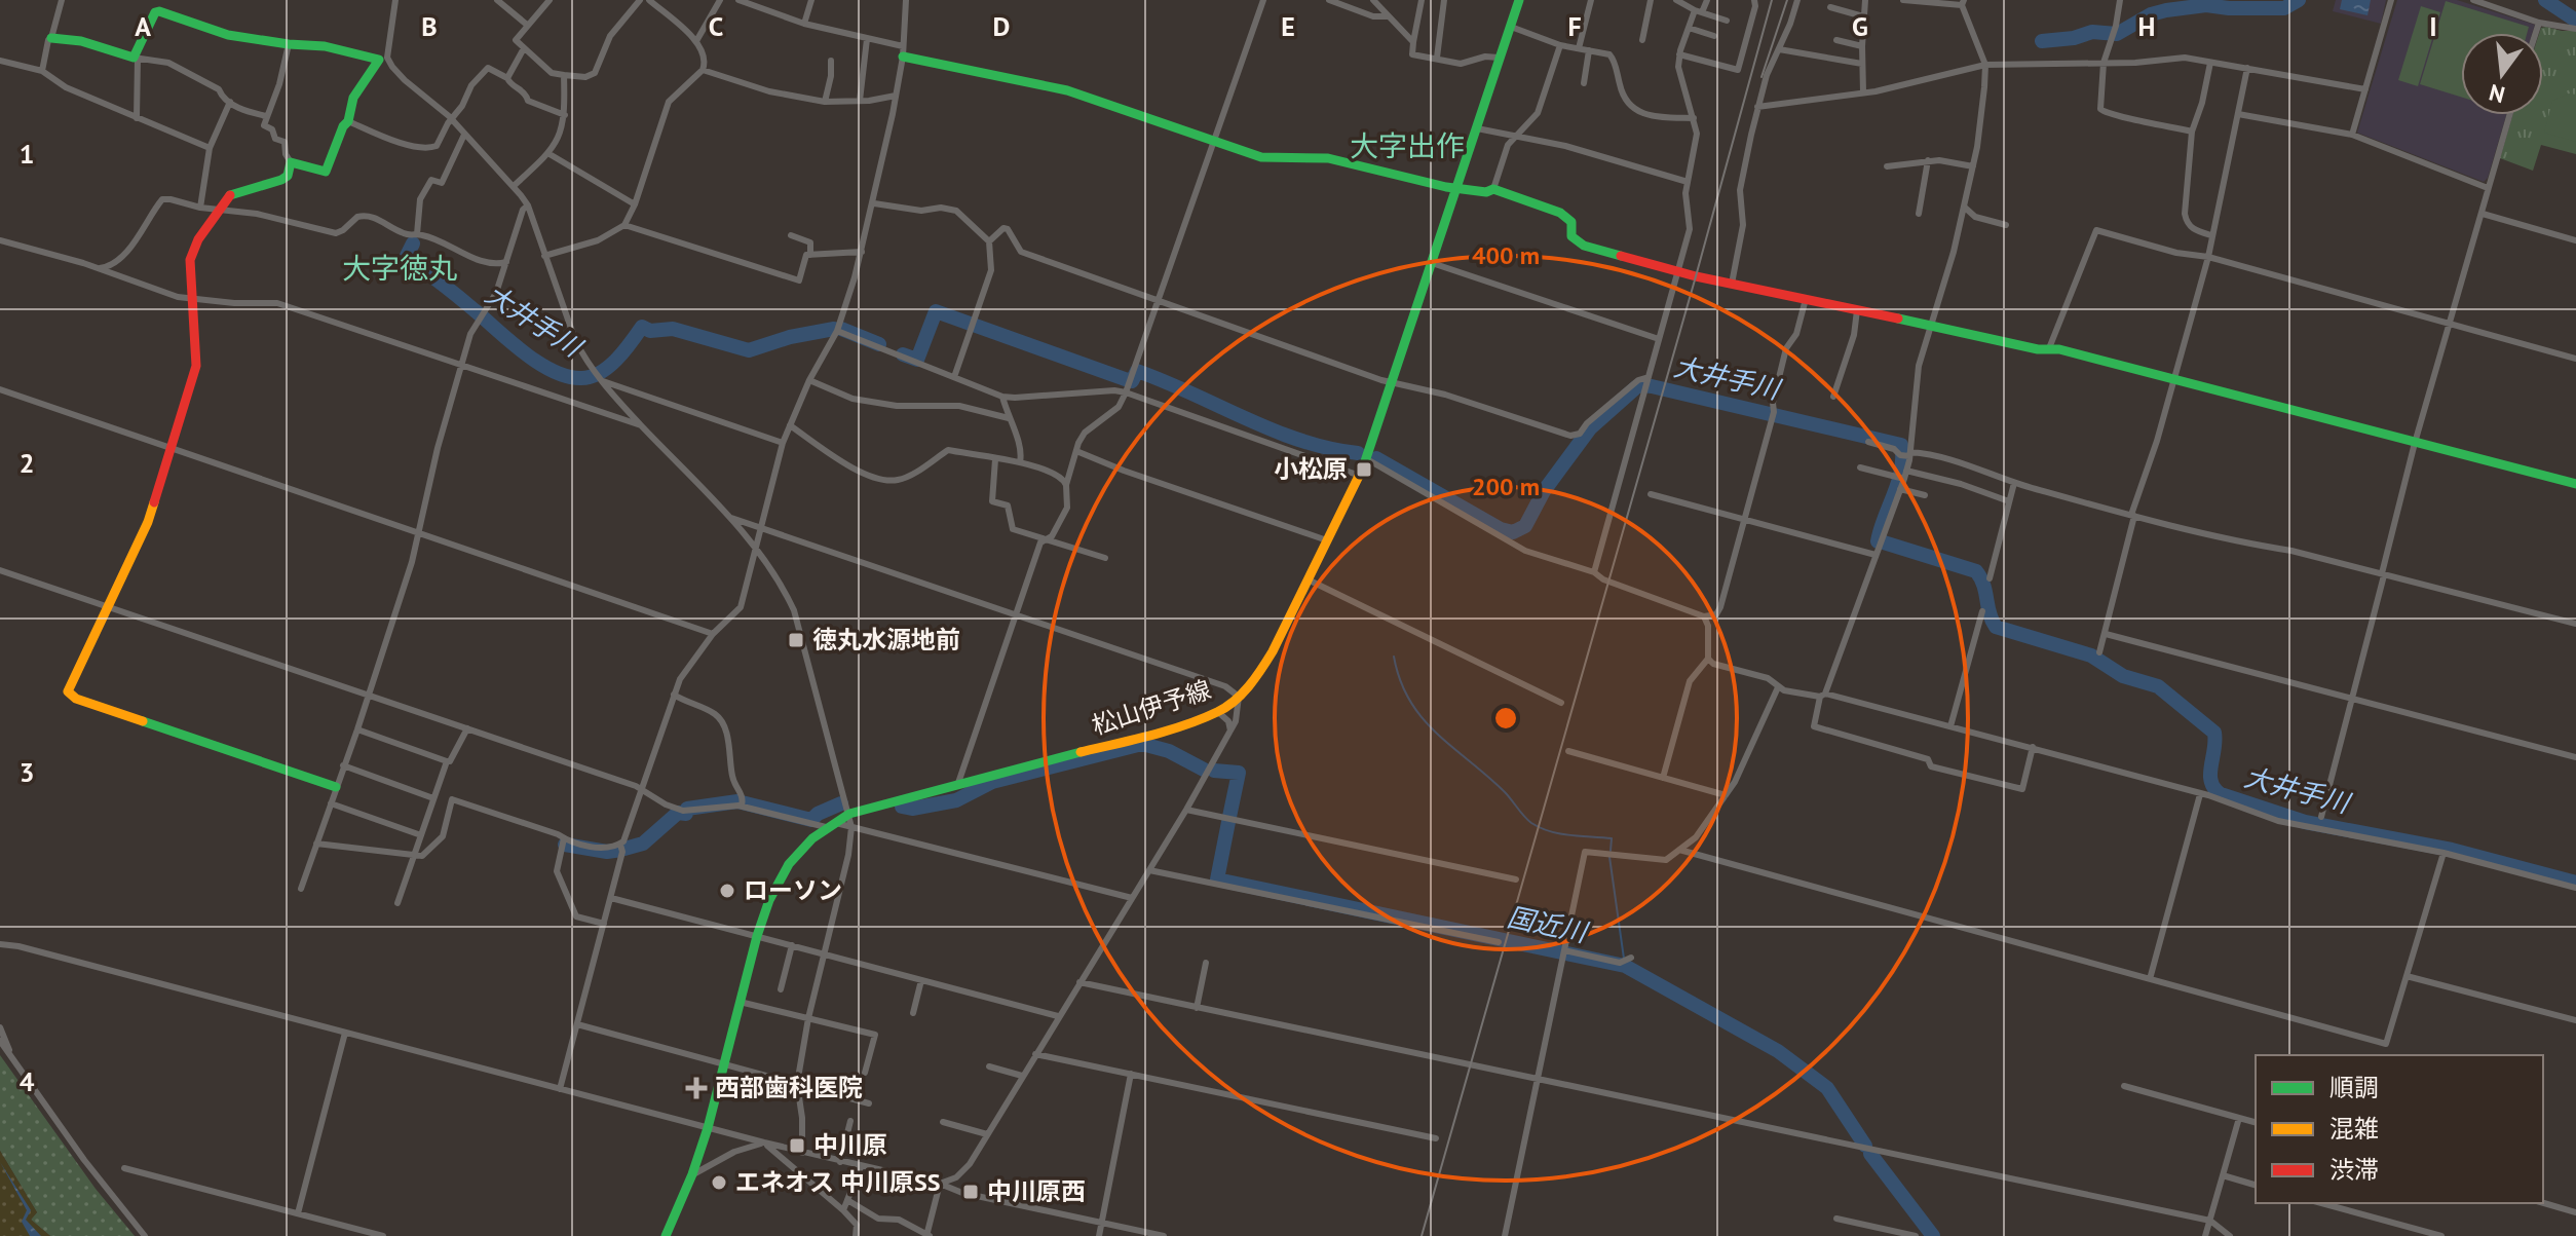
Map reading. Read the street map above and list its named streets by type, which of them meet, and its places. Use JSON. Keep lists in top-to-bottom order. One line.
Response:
{"streets":{"street":["松山伊予線"]},"districts":["大字出作","大字徳丸"],"water":["大井手川","国近川"],"places":{"transit":["小松原","徳丸水源地前","中川原","中川原西"],"other":["ローソン","エネオス 中川原SS"],"health":["西部歯科医院"]},"legend":["順調","混雑","渋滞"],"north":"bottom","grid":{"columns":["A","B","C","D","E","F","G","H","I"],"rows":["1","2","3","4"]},"rings":["400 m","200 m"]}
